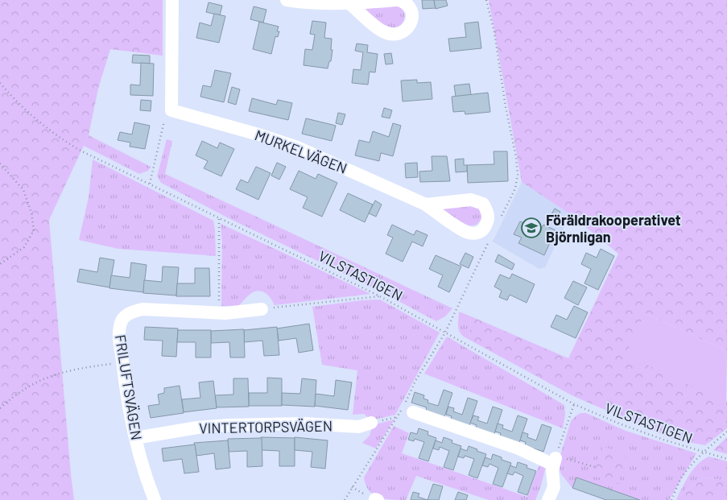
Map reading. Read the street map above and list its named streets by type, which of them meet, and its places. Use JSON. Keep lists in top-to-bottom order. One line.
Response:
{"streets":{"street":["MURKELVÄGEN","FRILUFTSVÄGEN","VINTERTORPSVÄGEN"],"path":["VILSTASTIGEN"]},"crossings":[["FRILUFTSVÄGEN","VINTERTORPSVÄGEN"]],"places":{"school or university":["Föräldrakooperativet Björnligan"]}}
